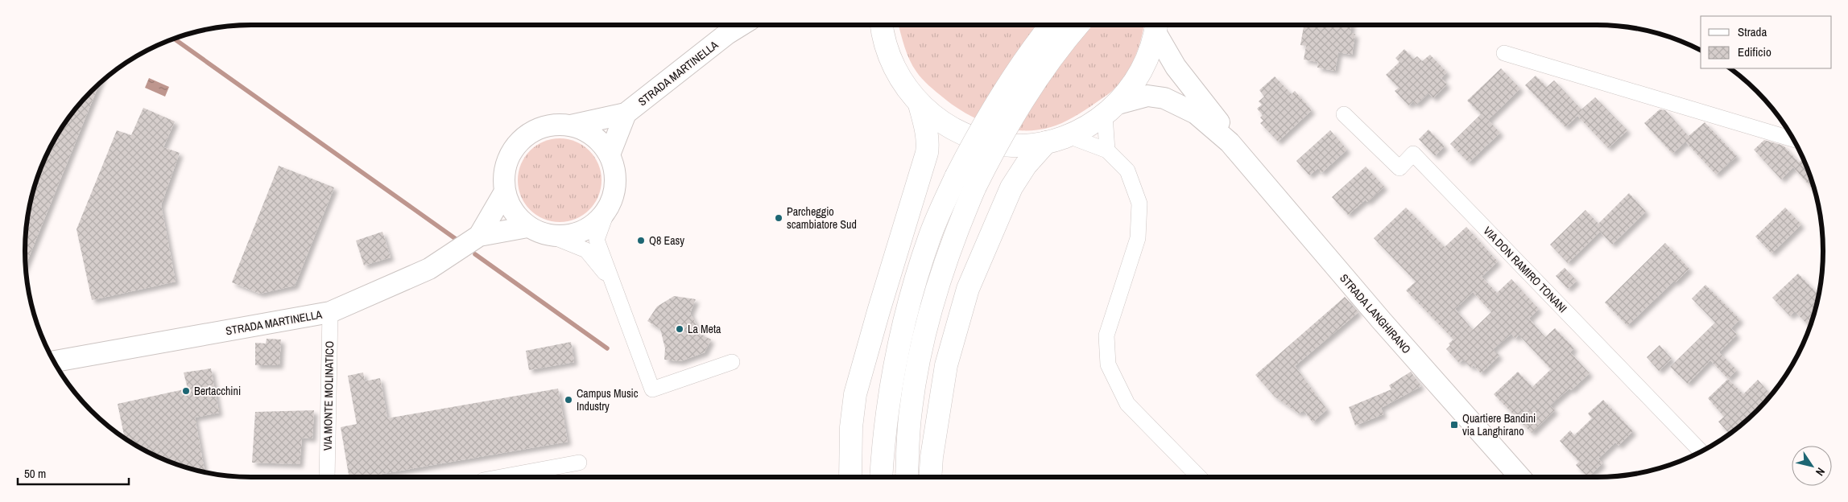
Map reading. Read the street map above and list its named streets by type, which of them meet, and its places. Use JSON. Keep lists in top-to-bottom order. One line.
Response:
{"streets":{"main road":["STRADA LANGHIRANO"],"street":["STRADA MARTINELLA","VIA DON RAMIRO TONANI","VIA MONTE MOLINATICO"]},"crossings":[["STRADA MARTINELLA","VIA MONTE MOLINATICO"]],"places":{"other":["Parcheggio scambiatore Sud","Q8 Easy","La Meta","Bertacchini","Campus Music Industry"],"transit":["Quartiere Bandini via Langhirano"]},"legend":["Strada","Edificio"],"scale_bar":"50 m","north":"bottom right"}
